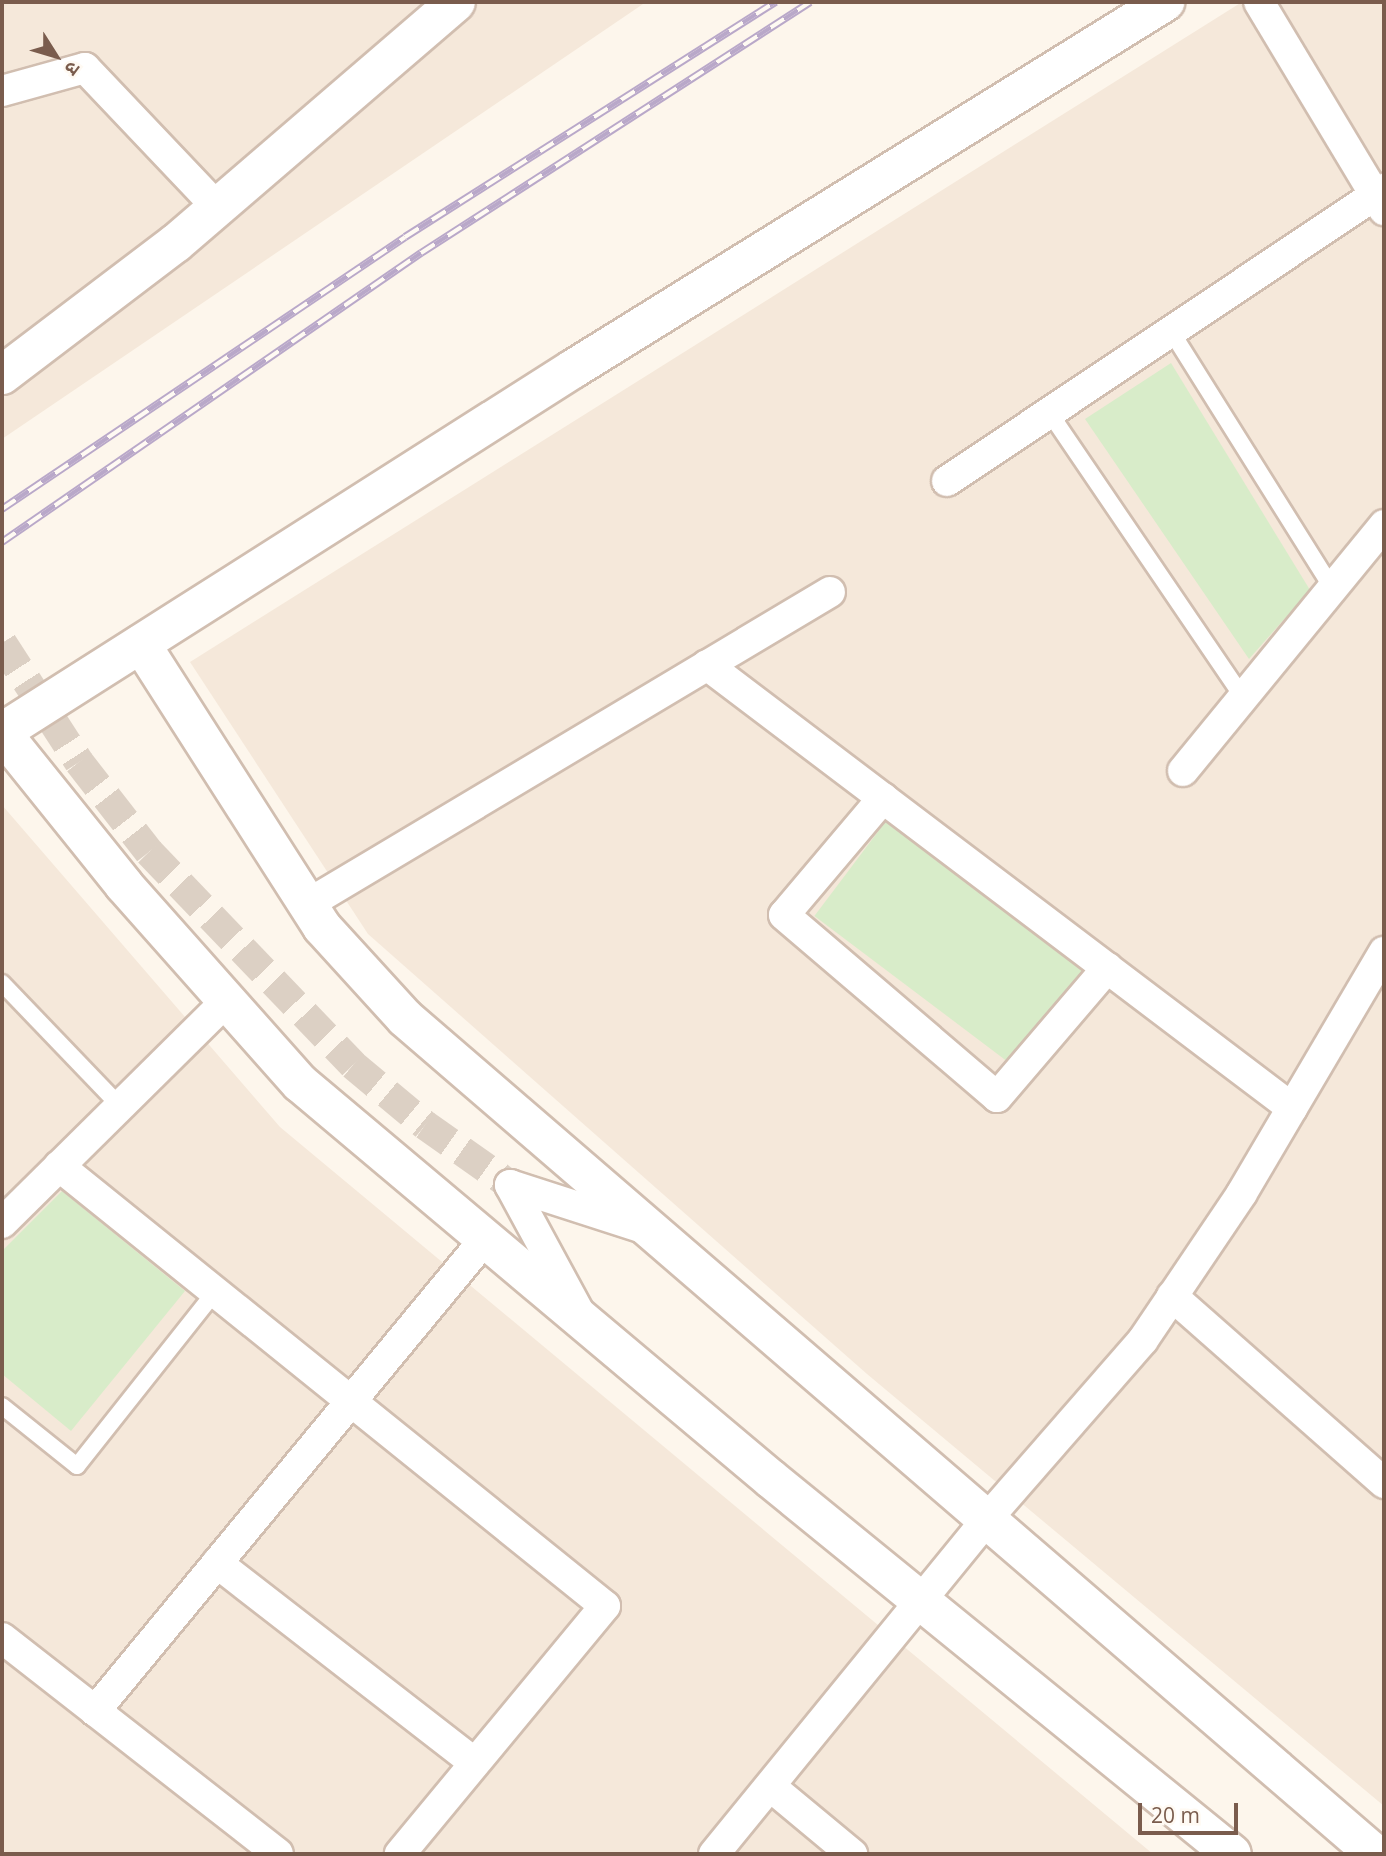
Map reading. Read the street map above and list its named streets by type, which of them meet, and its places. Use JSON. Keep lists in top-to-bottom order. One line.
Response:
{"scale_bar":"20 m","north":"bottom right"}
